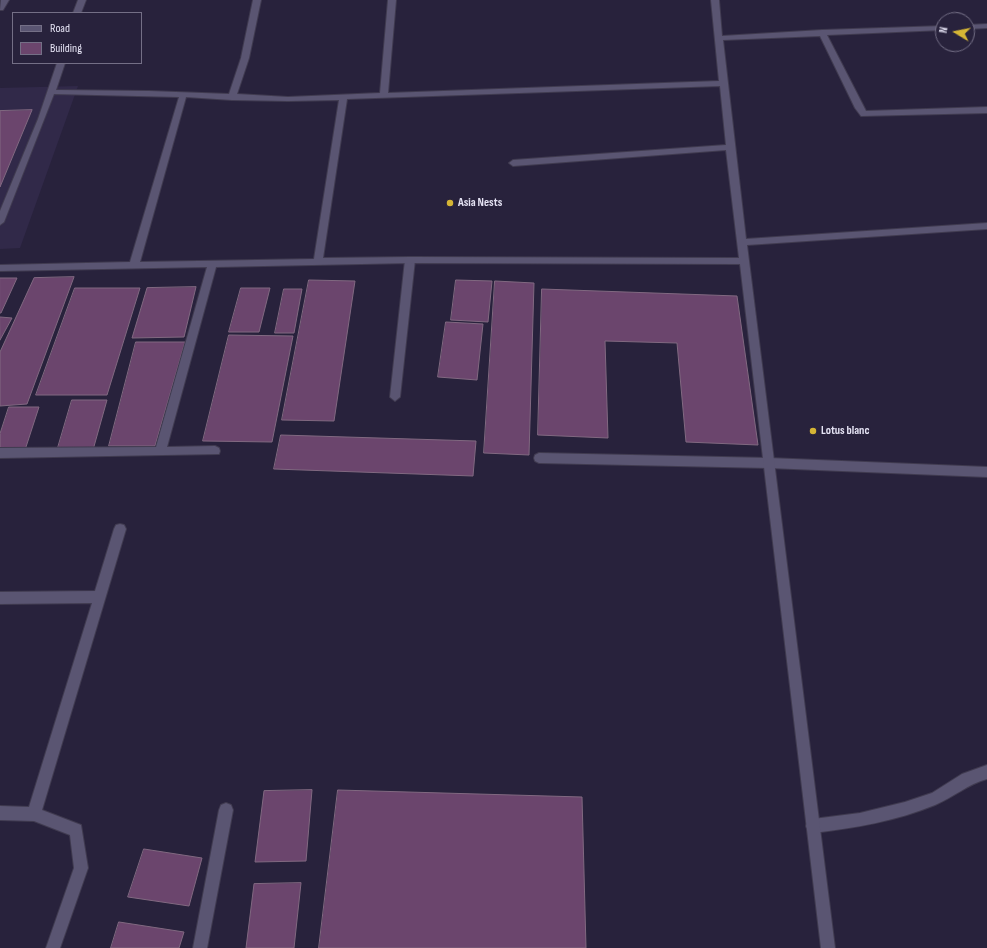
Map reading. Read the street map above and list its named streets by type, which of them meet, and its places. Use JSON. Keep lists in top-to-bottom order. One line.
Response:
{"places":["Asia Nests","Lotus blanc"],"legend":["Road","Building"],"north":"left"}
